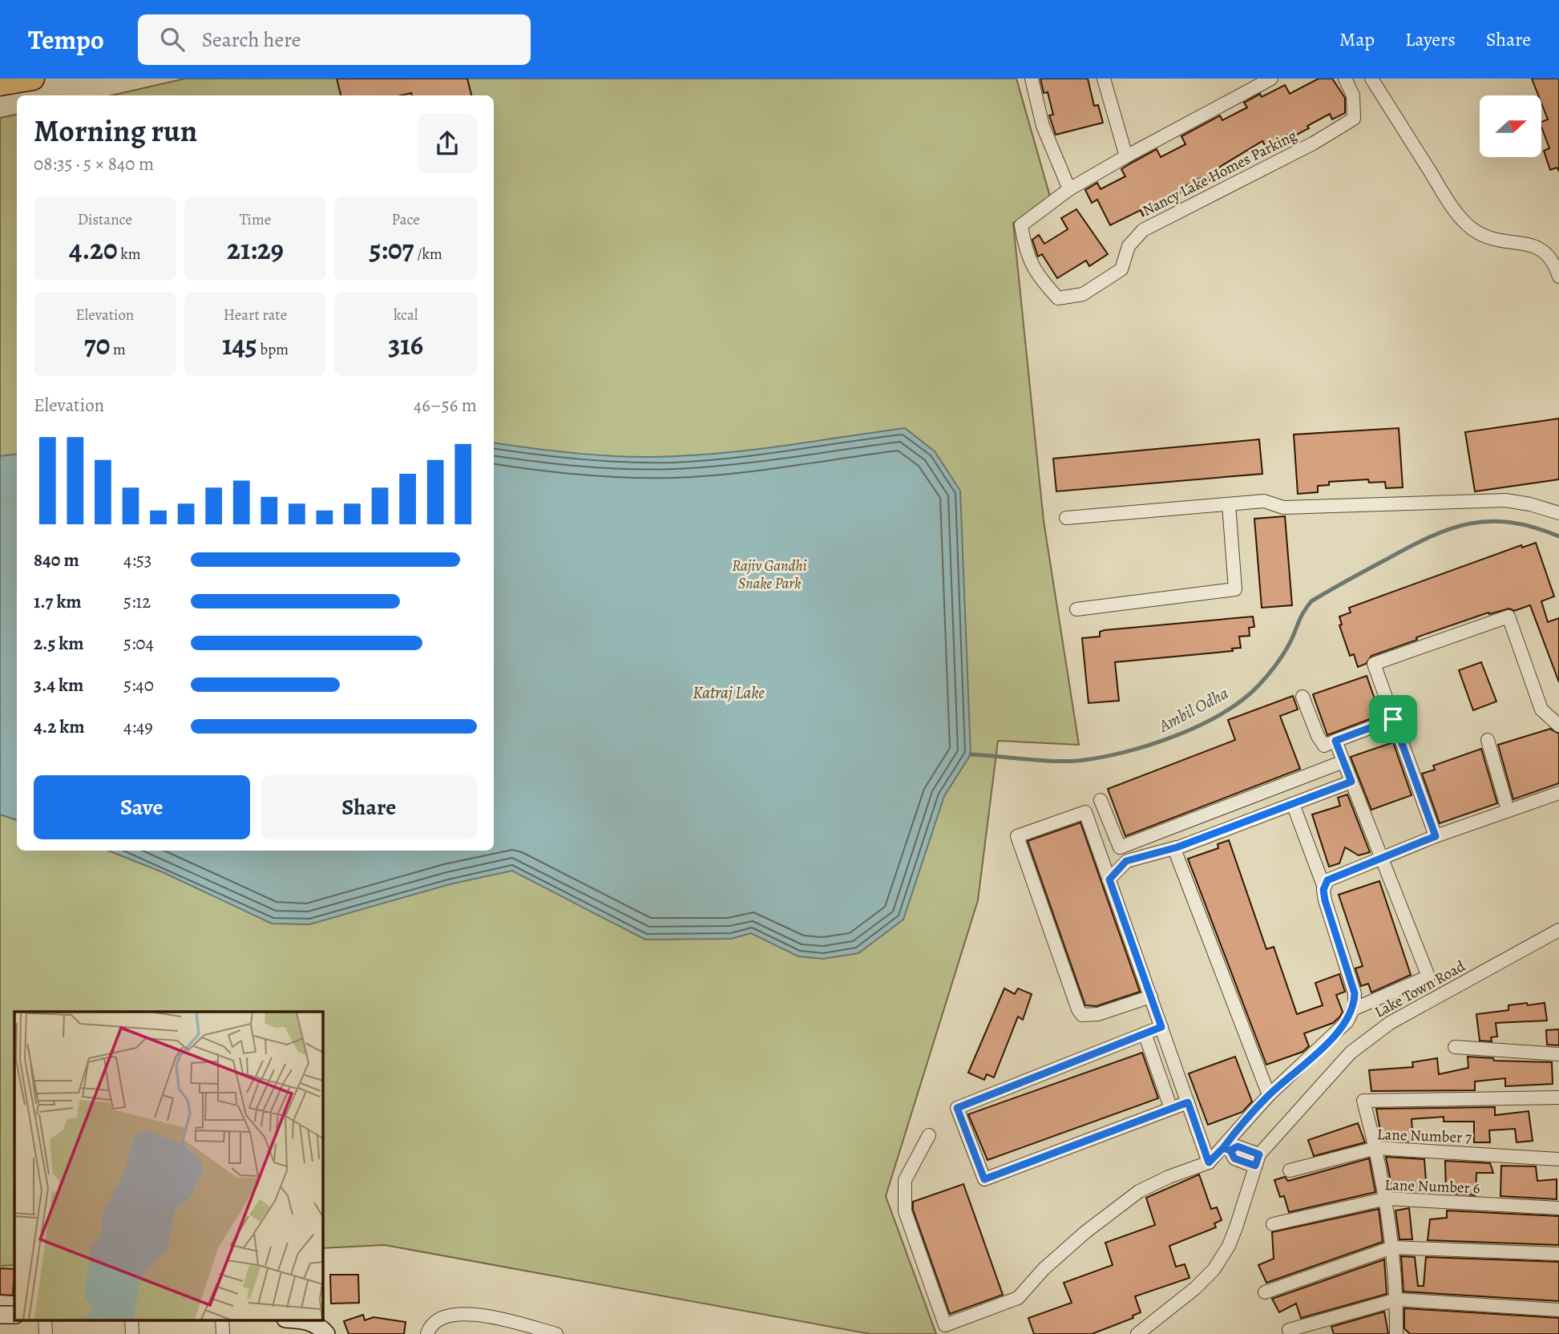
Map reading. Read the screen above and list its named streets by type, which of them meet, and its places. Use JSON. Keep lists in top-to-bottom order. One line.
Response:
{"streets":{"street":["Nancy Lake Homes Parking","Lake Town Road","Lane Number 7","Lane Number 6"]},"water":["Katraj Lake","Ambil Odha"],"parks":["Rajiv Gandhi Snake Park"],"north":"right","page":{"header":"Tempo","search":"Search here","nav":["Map","Layers","Share"],"heading":["Morning run","08:35 · 5 × 840 m"],"stats":[["Distance","4.20 km"],["Time","21:29"],["Pace","5:07 /km"],["Elevation","70 m"],["Heart rate","145 bpm"],["kcal","316"]],"chart":["Elevation","46–56 m"],"list":[{"name":"840 m","note":"4:53"},{"name":"1.7 km","note":"5:12"},{"name":"2.5 km","note":"5:04"},{"name":"3.4 km","note":"5:40"},{"name":"4.2 km","note":"4:49"}],"buttons":["Save","Share"]}}
